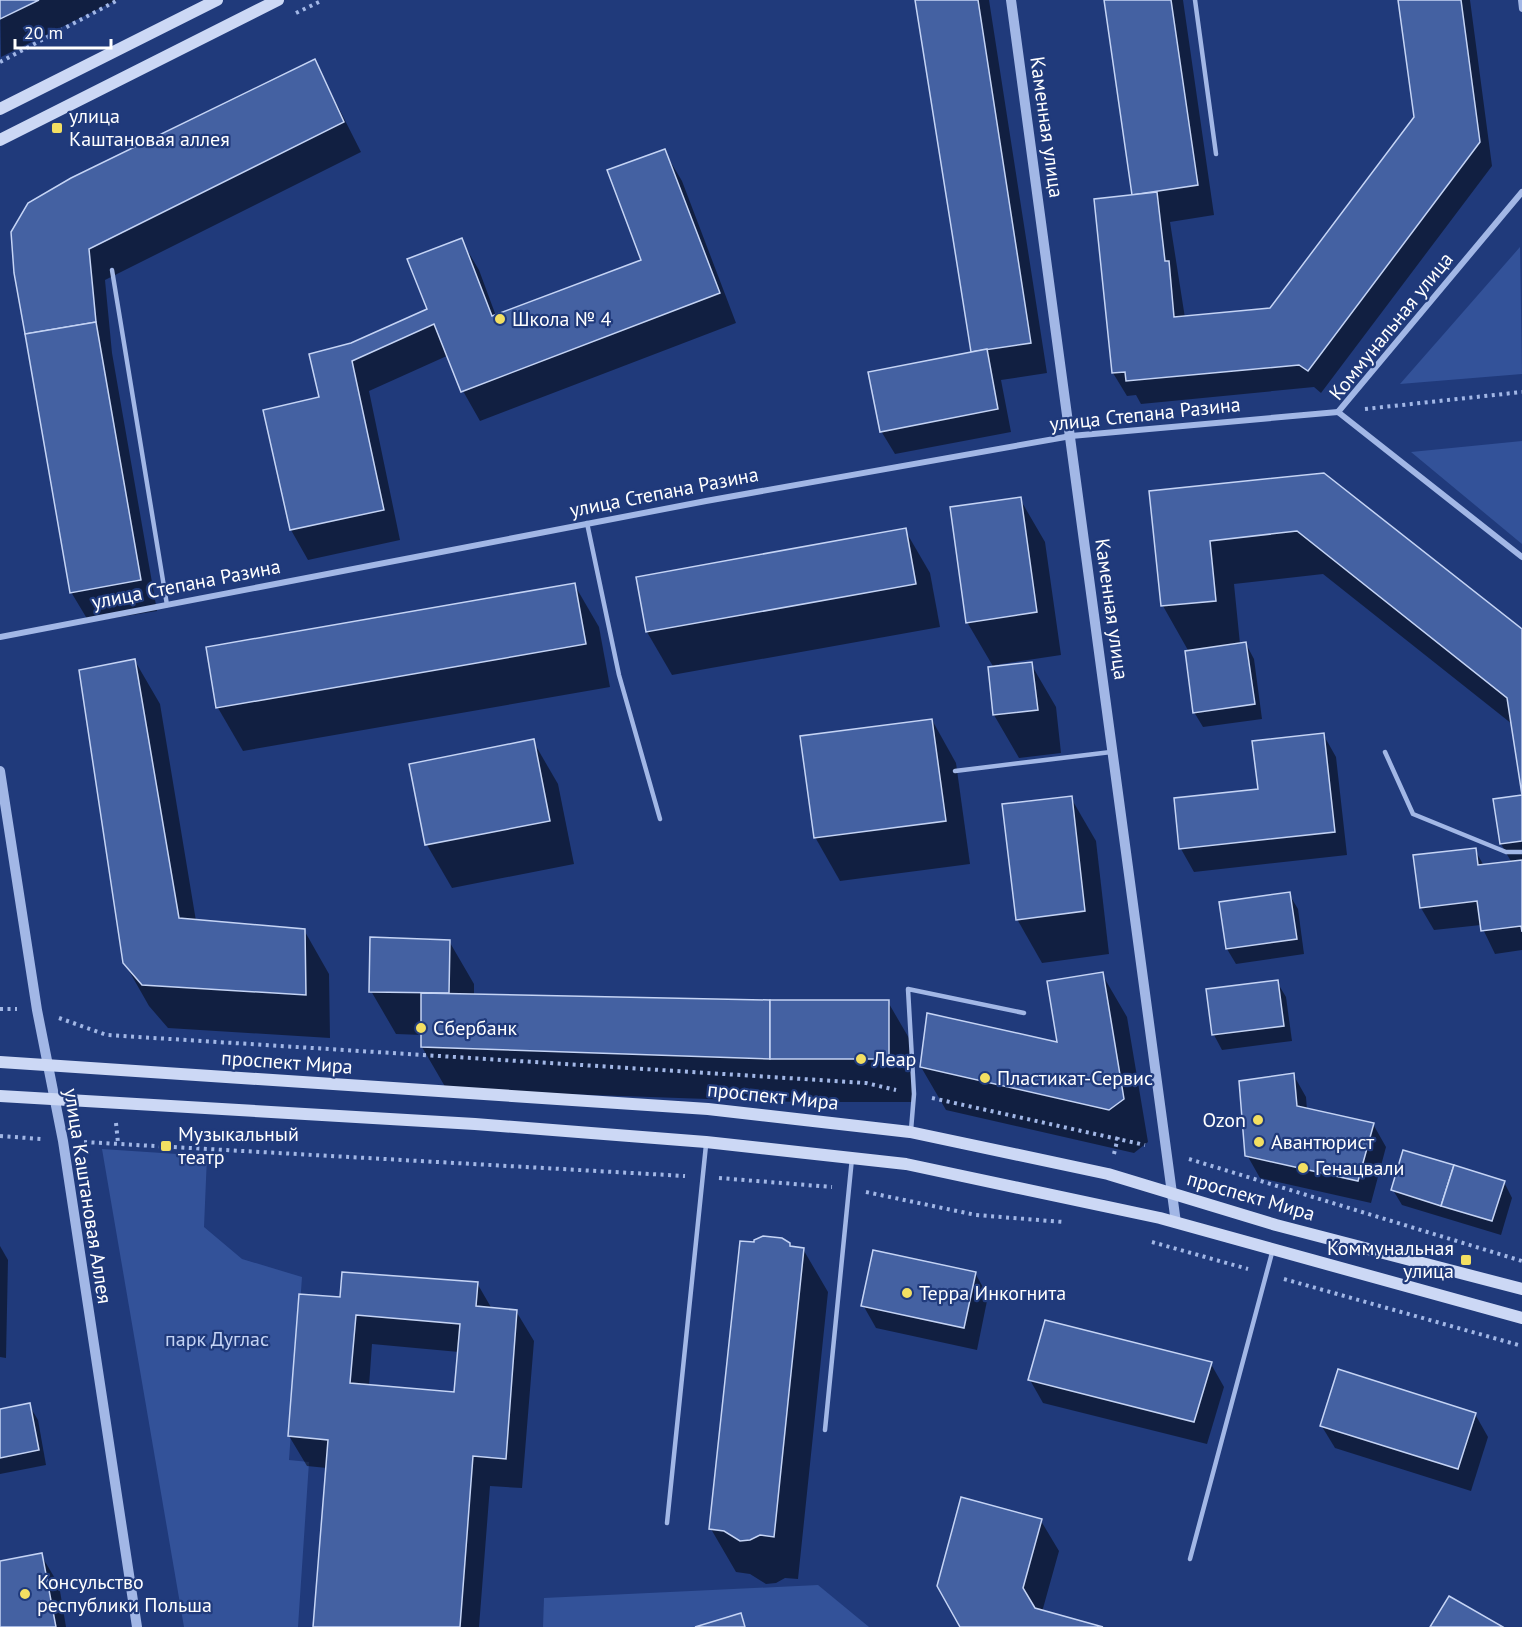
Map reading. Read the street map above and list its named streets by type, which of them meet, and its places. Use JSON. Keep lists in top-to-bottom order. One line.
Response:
{"streets":{"main road":["проспект Мира"],"street":["Каменная улица","Коммунальная улица","улица Степана Разина","улица Каштановая Аллея"]},"crossings":[["Каменная улица","улица Степана Разина"],["Каменная улица","проспект Мира"],["Коммунальная улица","улица Степана Разина"],["проспект Мира","улица Каштановая Аллея"]],"parks":["парк Дуглас"],"places":{"transit":["улица Каштановая аллея","Музыкальный театр","Коммунальная улица"],"other":["Школа № 4","Сбербанк","Леар","Пластикат-Сервис","Ozon","Авантюрист","Генацвали","Терра Инкогнита","Консульство республики Польша"]},"scale_bar":"20 m"}
